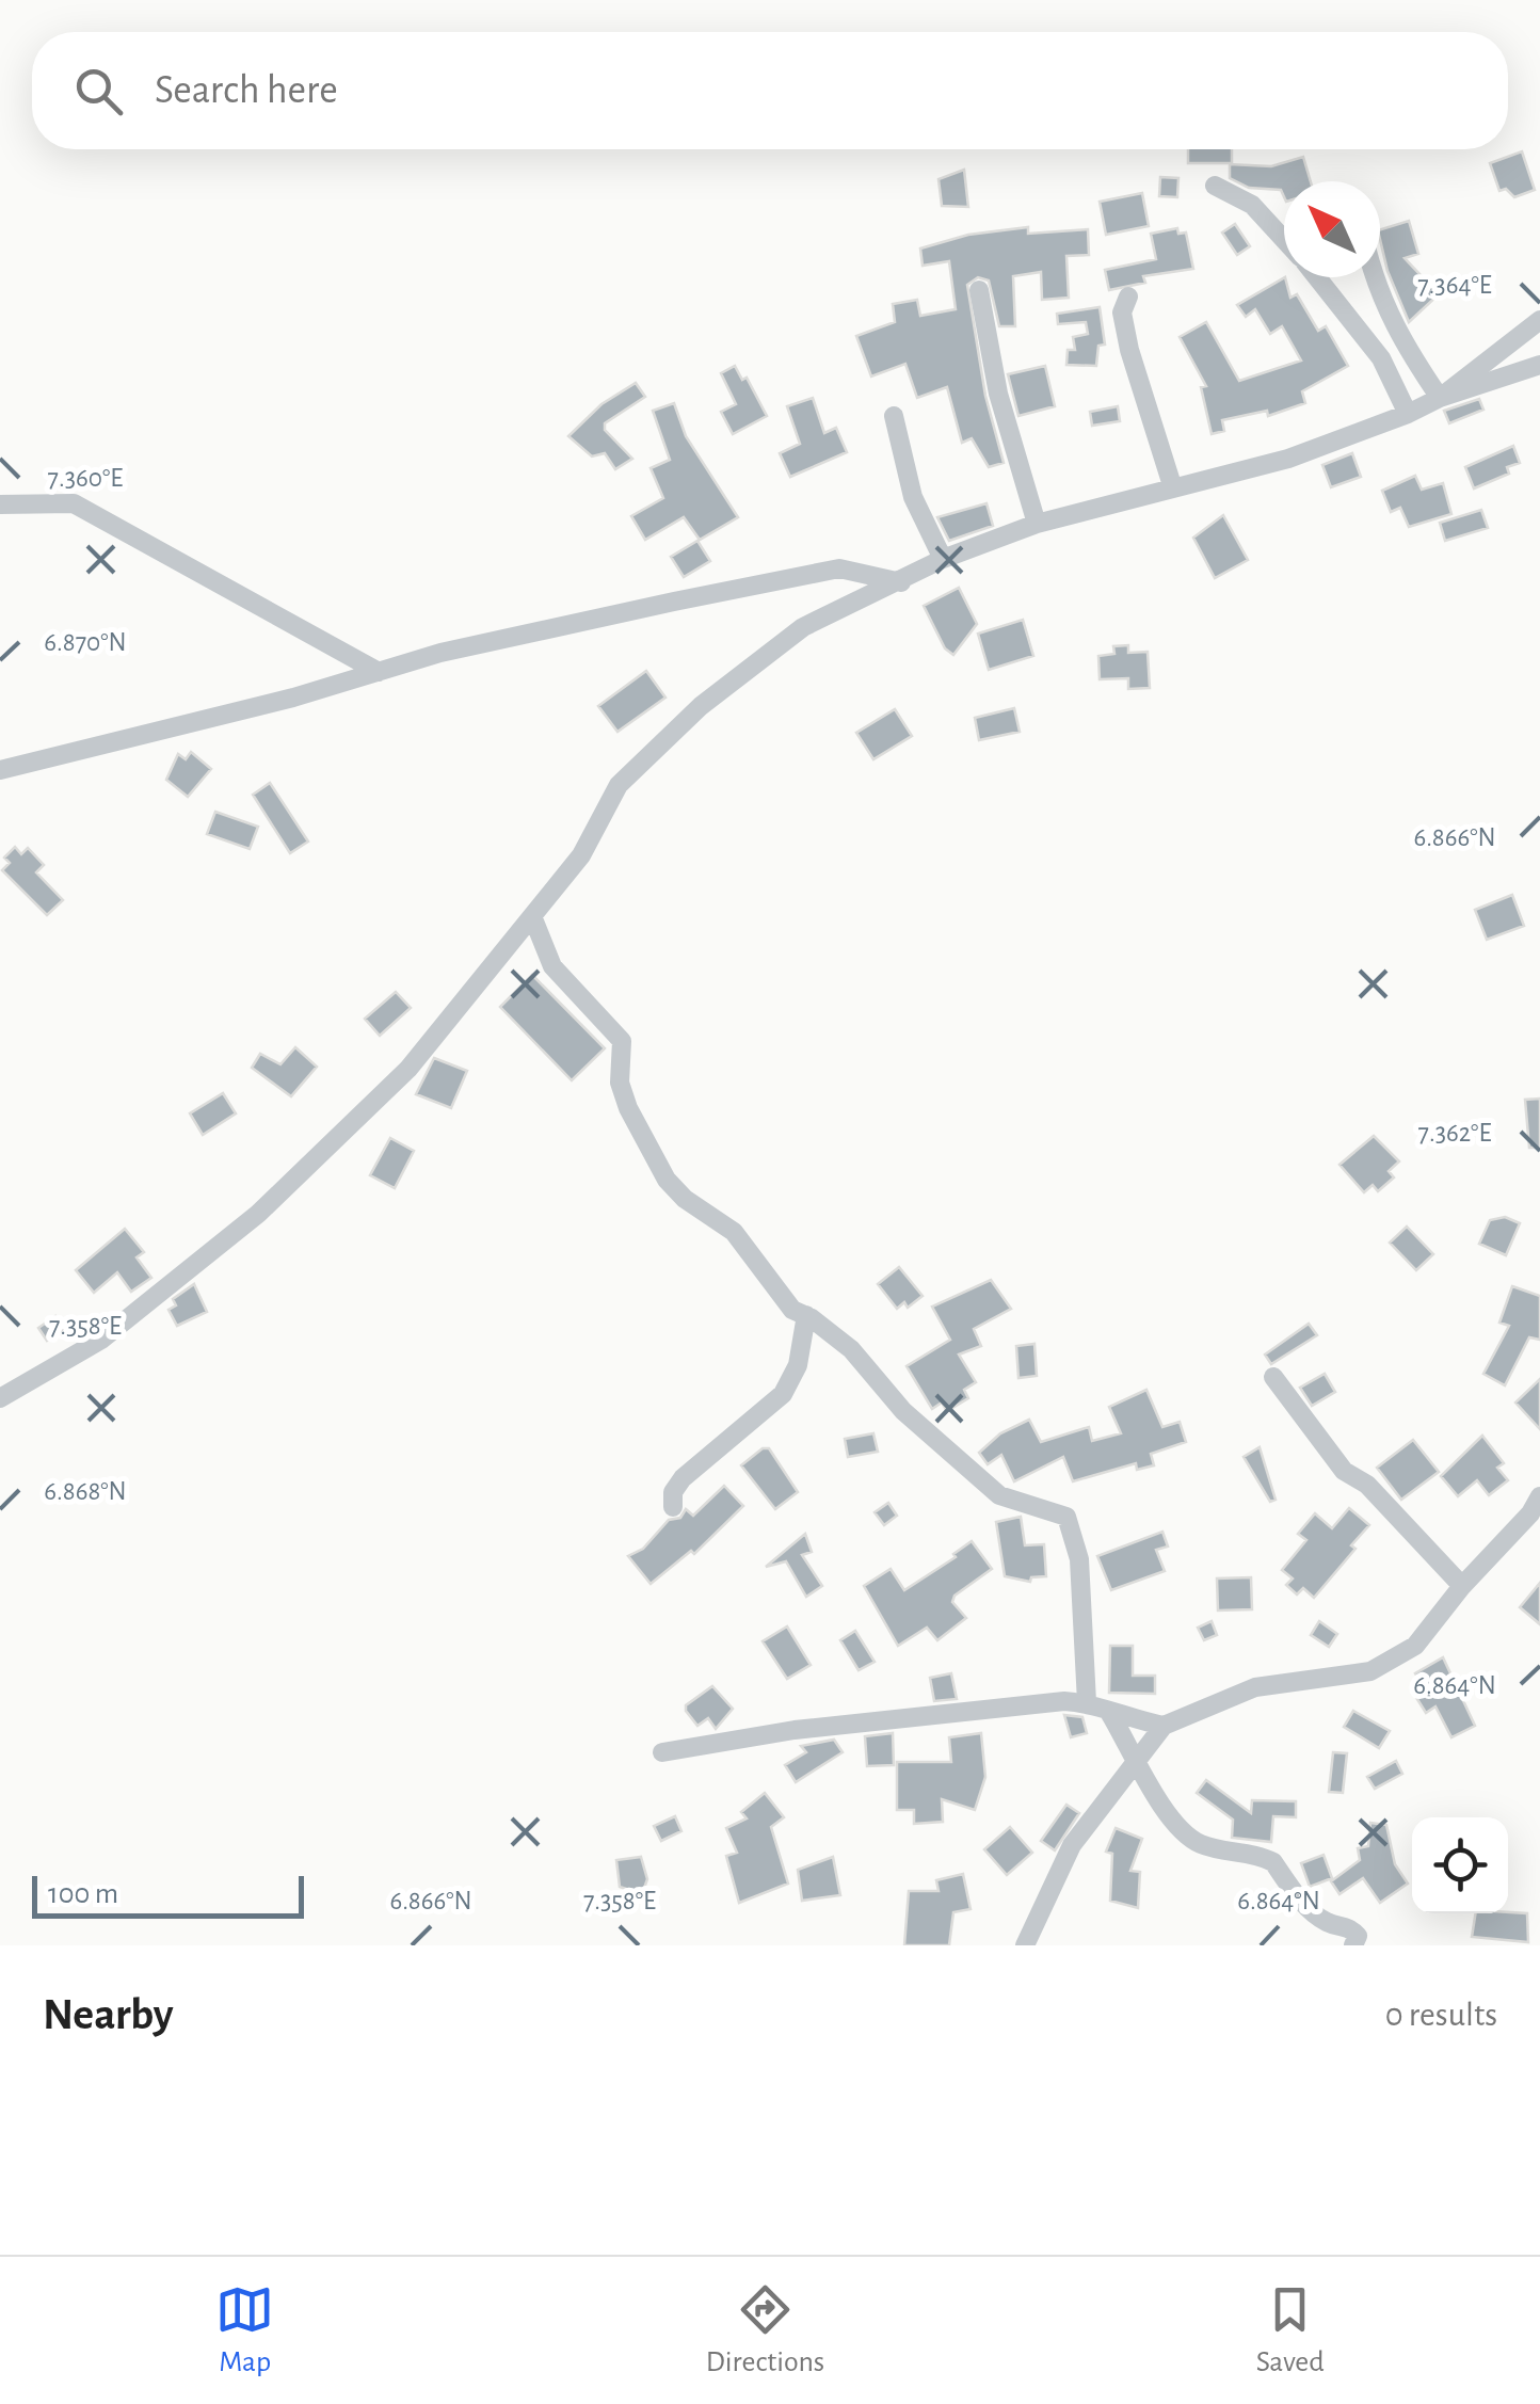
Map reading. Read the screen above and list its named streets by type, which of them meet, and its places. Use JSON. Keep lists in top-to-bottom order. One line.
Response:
{"scale_bar":"100 m","north":"top left","page":{"search":"Search here","scale":"100 m","heading":["Nearby","0 results"],"nav":["Map","Directions","Saved"]},"coordinates":["7.364°E","7.360°E","6.870°N","6.866°N","7.362°E","7.358°E","6.868°N","6.864°N"]}
